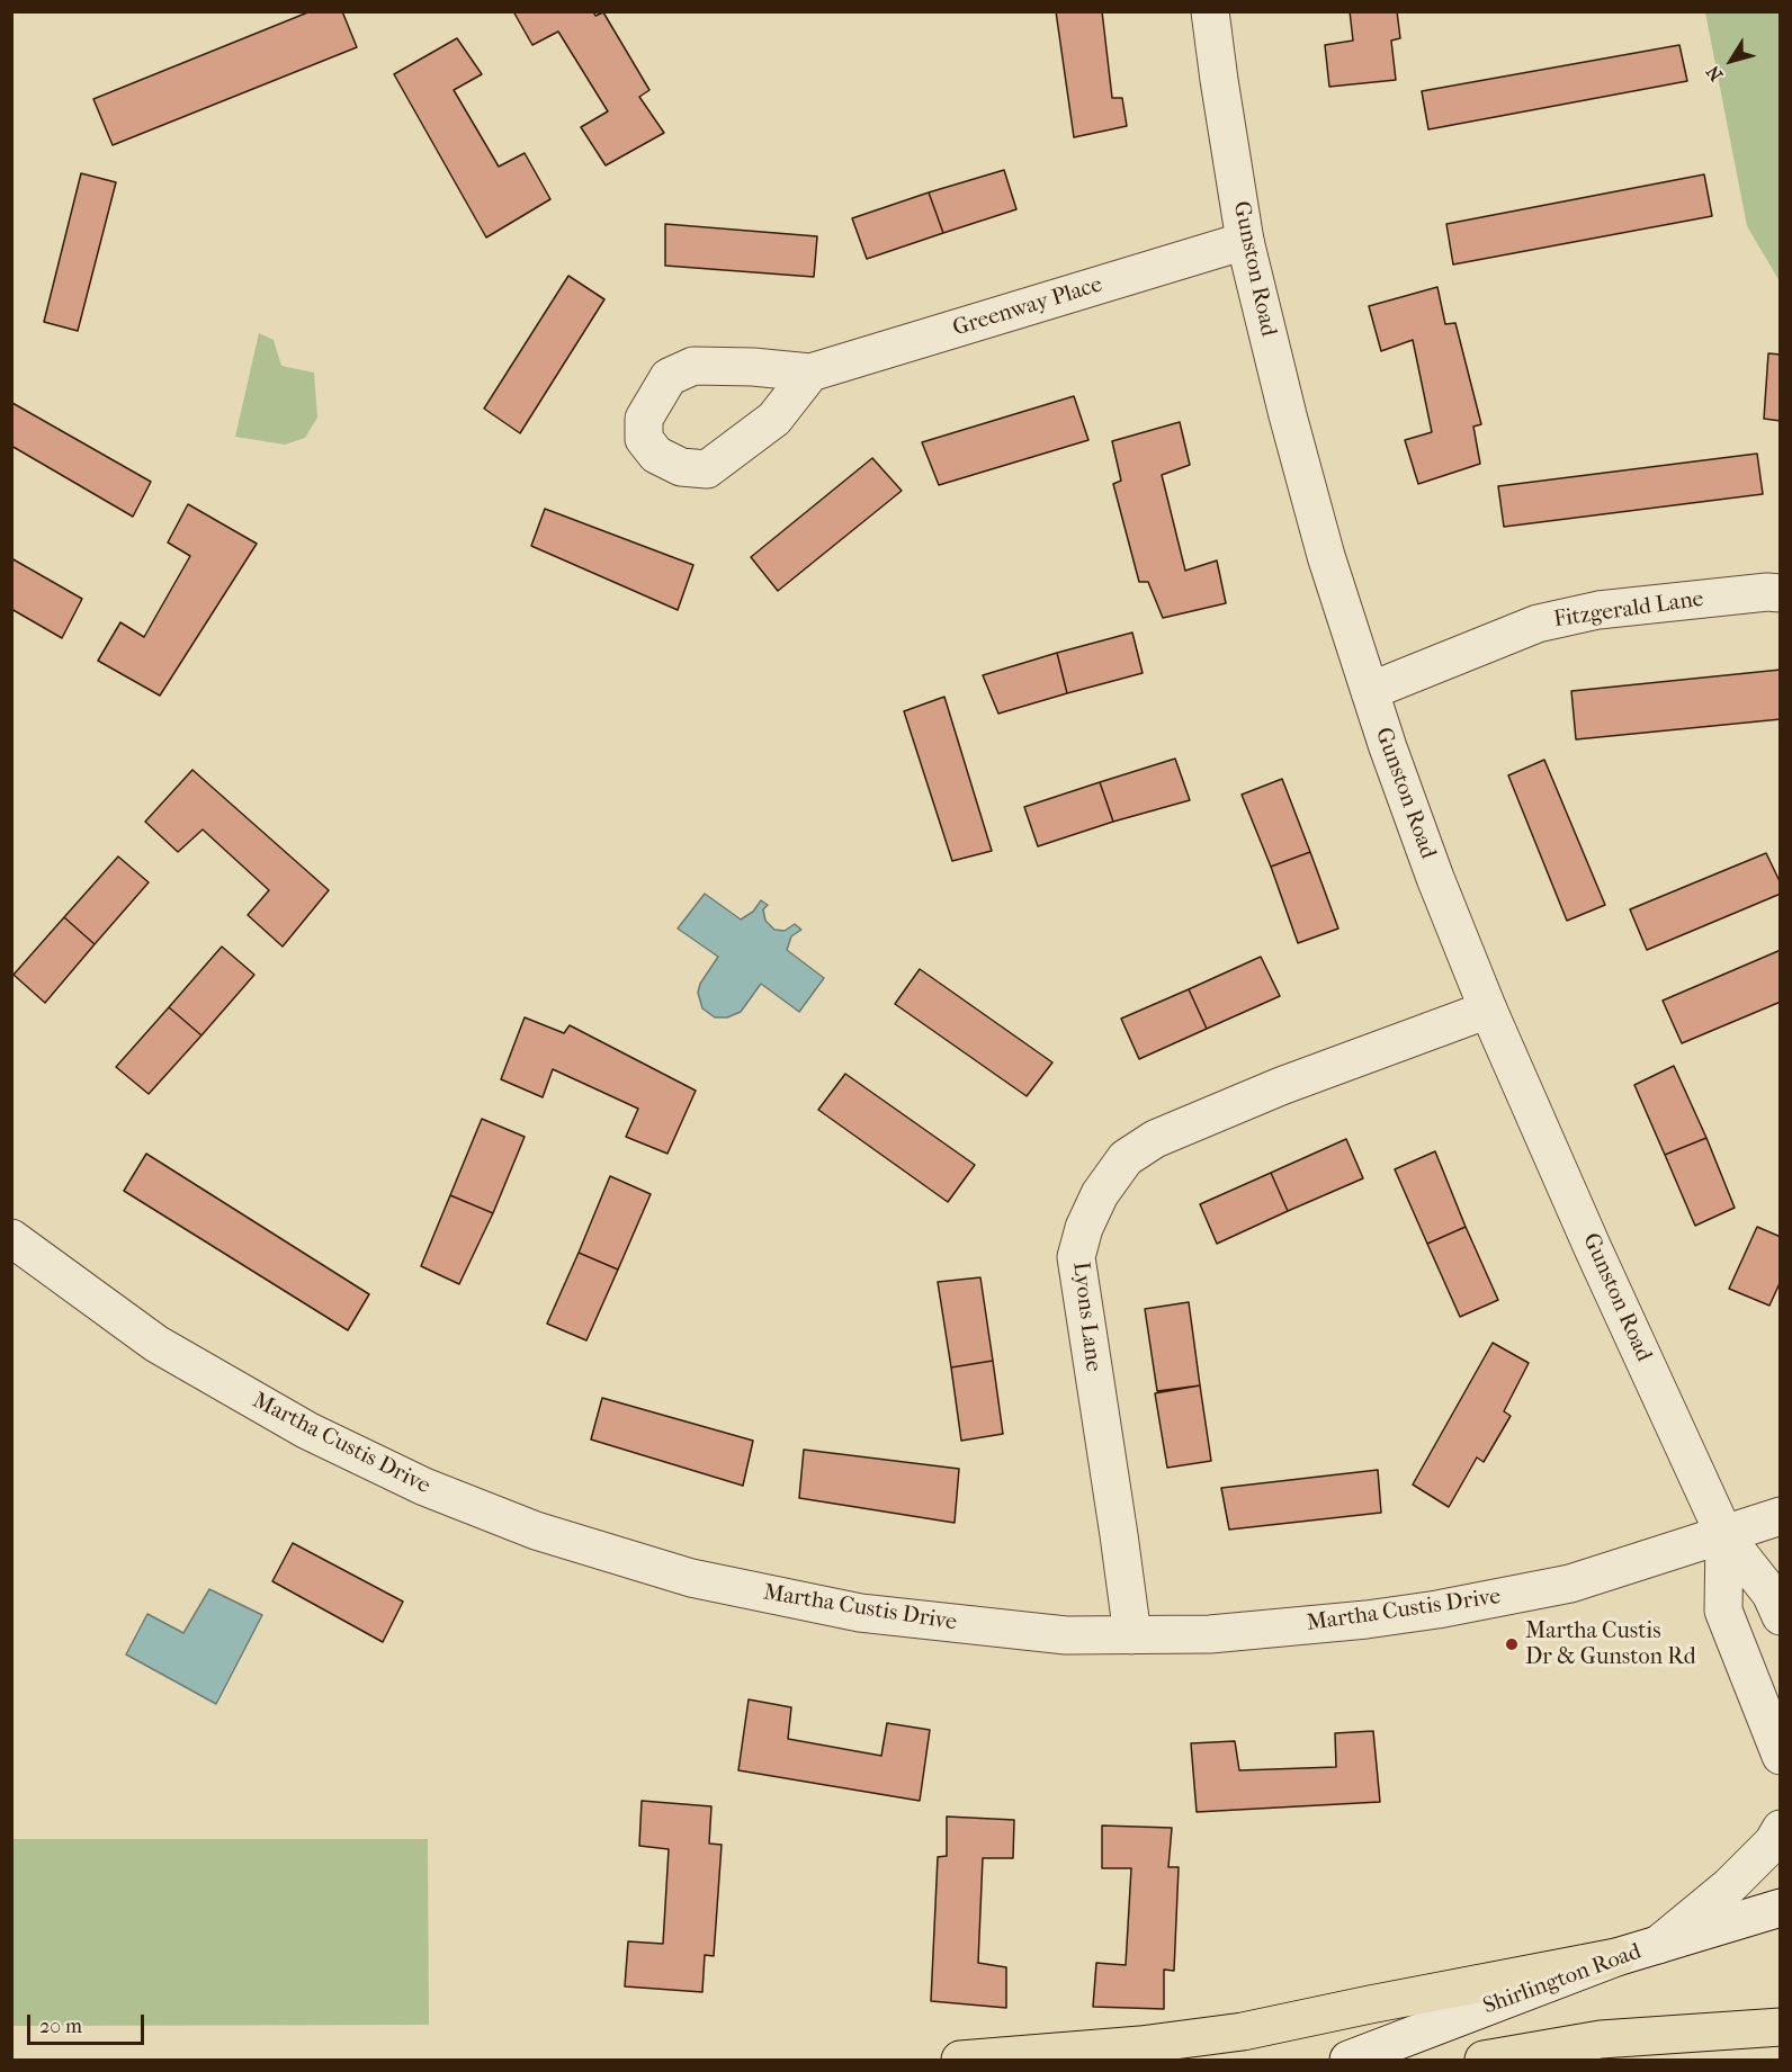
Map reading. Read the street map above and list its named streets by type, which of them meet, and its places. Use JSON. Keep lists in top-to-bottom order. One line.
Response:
{"streets":{"street":["Gunston Road","Greenway Place","Fitzgerald Lane","Lyons Lane","Martha Custis Drive","Shirlington Road"]},"crossings":[["Gunston Road","Greenway Place"],["Gunston Road","Fitzgerald Lane"],["Gunston Road","Lyons Lane"],["Gunston Road","Martha Custis Drive"],["Lyons Lane","Martha Custis Drive"]],"places":["Martha Custis Dr & Gunston Rd"],"scale_bar":"20 m","north":"bottom left"}
